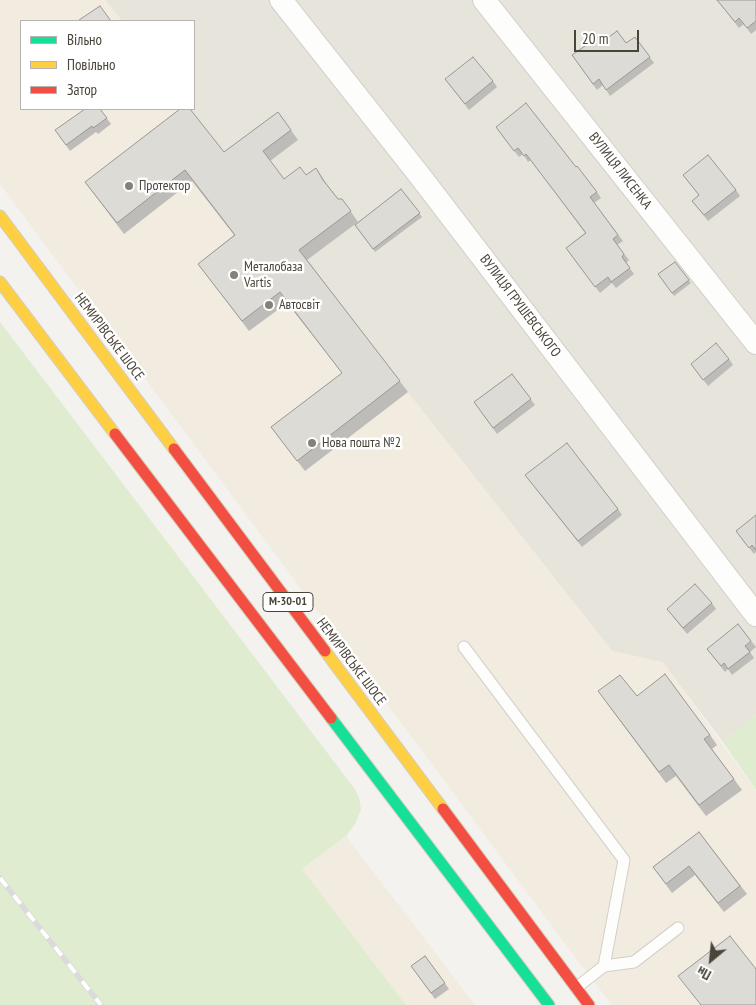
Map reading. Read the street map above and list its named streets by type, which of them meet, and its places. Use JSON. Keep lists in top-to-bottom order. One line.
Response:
{"streets":{"main road":["НЕМИРІВСЬКЕ ШОСЕ","М-30-01"],"street":["ВУЛИЦЯ ЛИСЕНКА","ВУЛИЦЯ ГРУШЕВСЬКОГО"]},"places":["Протектор","Металобаза Vartis","Автосвіт","Нова пошта №2"],"legend":["Вільно","Повільно","Затор"],"scale_bar":"20 m","north":"bottom left"}
